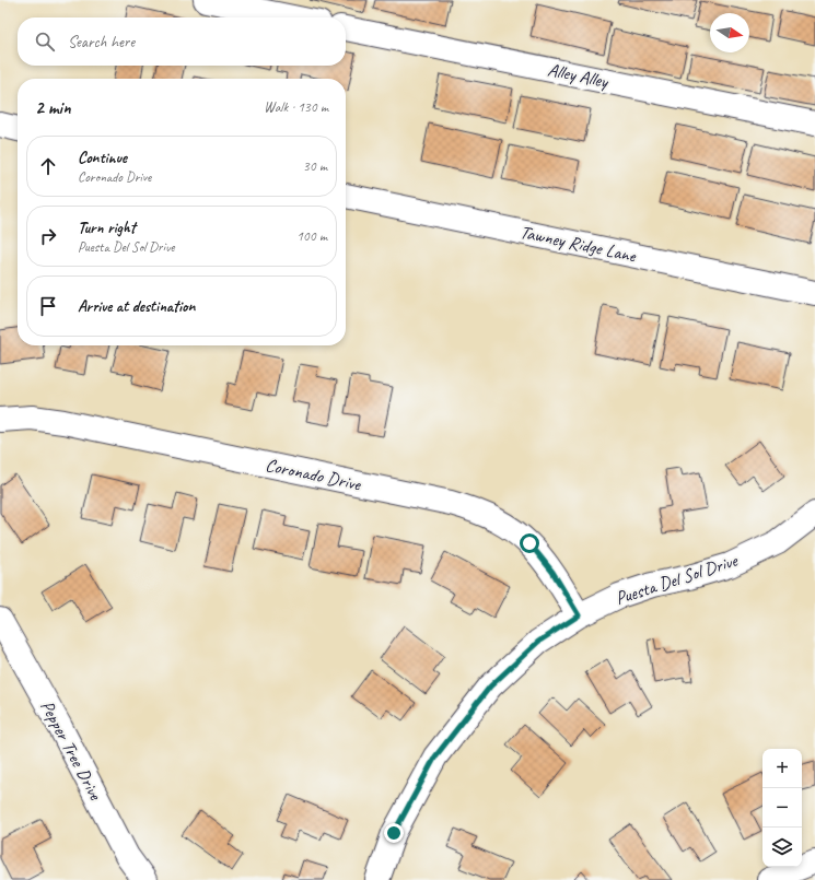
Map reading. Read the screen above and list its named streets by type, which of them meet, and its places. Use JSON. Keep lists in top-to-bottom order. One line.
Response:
{"streets":{"street":["Alley Alley","Tawney Ridge Lane","Coronado Drive","Puesta Del Sol Drive","Pepper Tree Drive"]},"crossings":[["Coronado Drive","Puesta Del Sol Drive"]],"north":"right","page":{"search":"Search here","heading":["2 min","Walk · 130 m"],"list":[["Continue","Coronado Drive","30 m"],["Turn right","Puesta Del Sol Drive","100 m"],"Arrive at destination"],"map_buttons":["+","−"]}}
